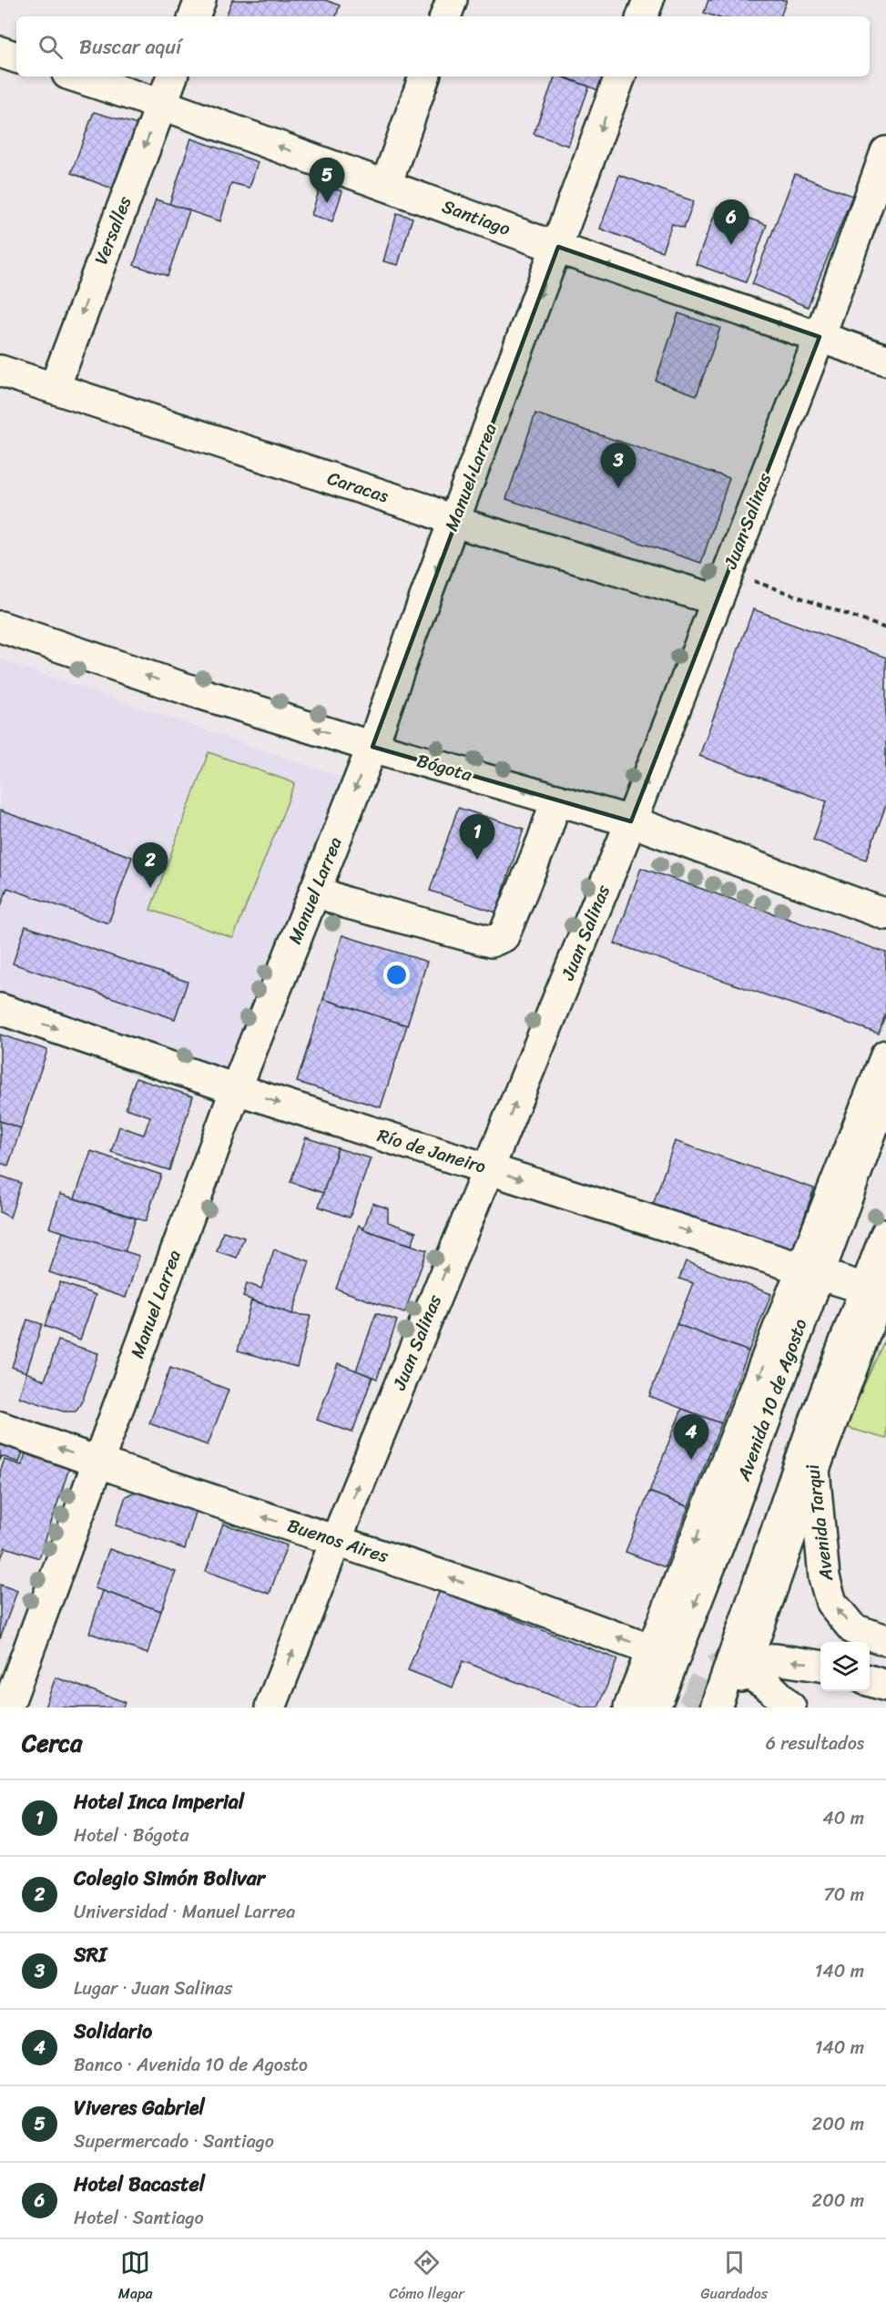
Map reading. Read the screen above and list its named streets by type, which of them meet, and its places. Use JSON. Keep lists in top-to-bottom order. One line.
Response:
{"streets":{"street":["Santiago","Versalles","Manuel Larrea","Caracas","Juan Salinas","Bógota","Río de Janeiro","Avenida 10 de Agosto","Avenida Tarqui","Buenos Aires"]},"crossings":[["Santiago","Versalles"],["Santiago","Manuel Larrea"],["Santiago","Juan Salinas"],["Versalles","Caracas"],["Manuel Larrea","Caracas"],["Manuel Larrea","Bógota"],["Manuel Larrea","Río de Janeiro"],["Manuel Larrea","Buenos Aires"],["Caracas","Juan Salinas"],["Juan Salinas","Bógota"],["Juan Salinas","Río de Janeiro"],["Juan Salinas","Buenos Aires"],["Río de Janeiro","Avenida 10 de Agosto"],["Avenida 10 de Agosto","Buenos Aires"]],"one_way":["Santiago","Versalles","Manuel Larrea","Juan Salinas","Bógota","Río de Janeiro","Avenida Tarqui","Buenos Aires"],"page":{"search":"Buscar aquí","pins":["5","6","3","1","2","4"],"heading":["Cerca","6 resultados"],"list":[{"mark":"1","name":"Hotel Inca Imperial","note":"Hotel · Bógota","value":"40 m"},{"mark":"2","name":"Colegio Simón Bolivar","note":"Universidad · Manuel Larrea","value":"70 m"},{"mark":"3","name":"SRI","note":"Lugar · Juan Salinas","value":"140 m"},{"mark":"4","name":"Solidario","note":"Banco · Avenida 10 de Agosto","value":"140 m"},{"mark":"5","name":"Viveres Gabriel","note":"Supermercado · Santiago","value":"200 m"},{"mark":"6","name":"Hotel Bacastel","note":"Hotel · Santiago","value":"200 m"}],"nav":["Mapa","Cómo llegar","Guardados"]}}
